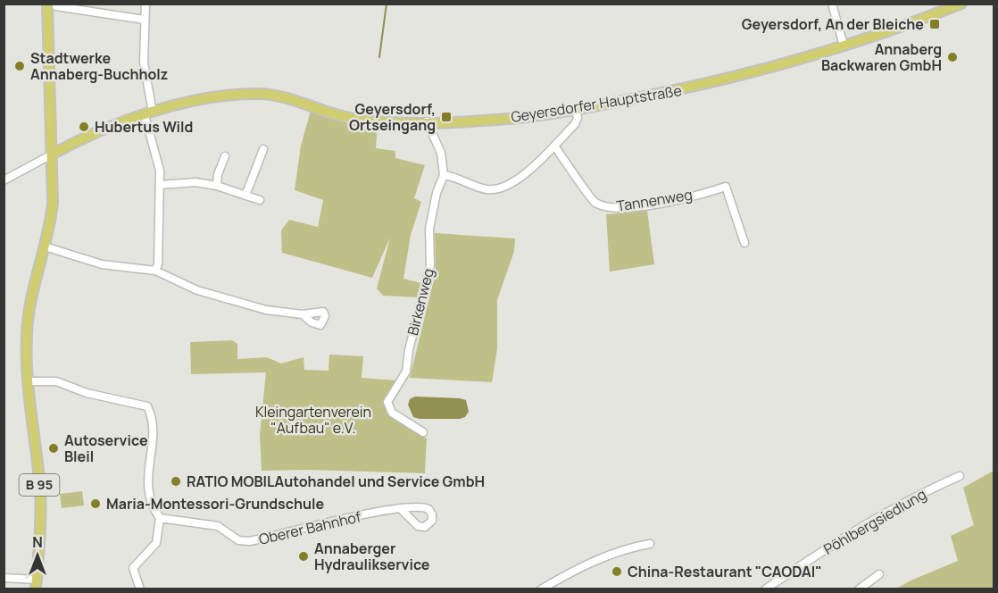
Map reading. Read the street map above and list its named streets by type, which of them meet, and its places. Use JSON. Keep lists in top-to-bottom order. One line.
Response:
{"streets":{"main road":["Geyersdorfer Hauptstraße","B 95"],"street":["Tannenweg","Birkenweg","Pöhlbergsiedlung","Oberer Bahnhof"]},"crossings":[["Geyersdorfer Hauptstraße","Birkenweg"],["Geyersdorfer Hauptstraße","B 95"]],"parks":["Kleingartenverein \"Aufbau\" e.V."],"places":{"transit":["Geyersdorf, An der Bleiche","Geyersdorf, Ortseingang"],"other":["Annaberg Backwaren GmbH","Stadtwerke Annaberg-Buchholz","Hubertus Wild","Autoservice Bleil","RATIO MOBILAutohandel und Service GmbH","Maria-Montessori-Grundschule","Annaberger Hydraulikservice","China-Restaurant \"CAODAI\""]},"north":"top"}
